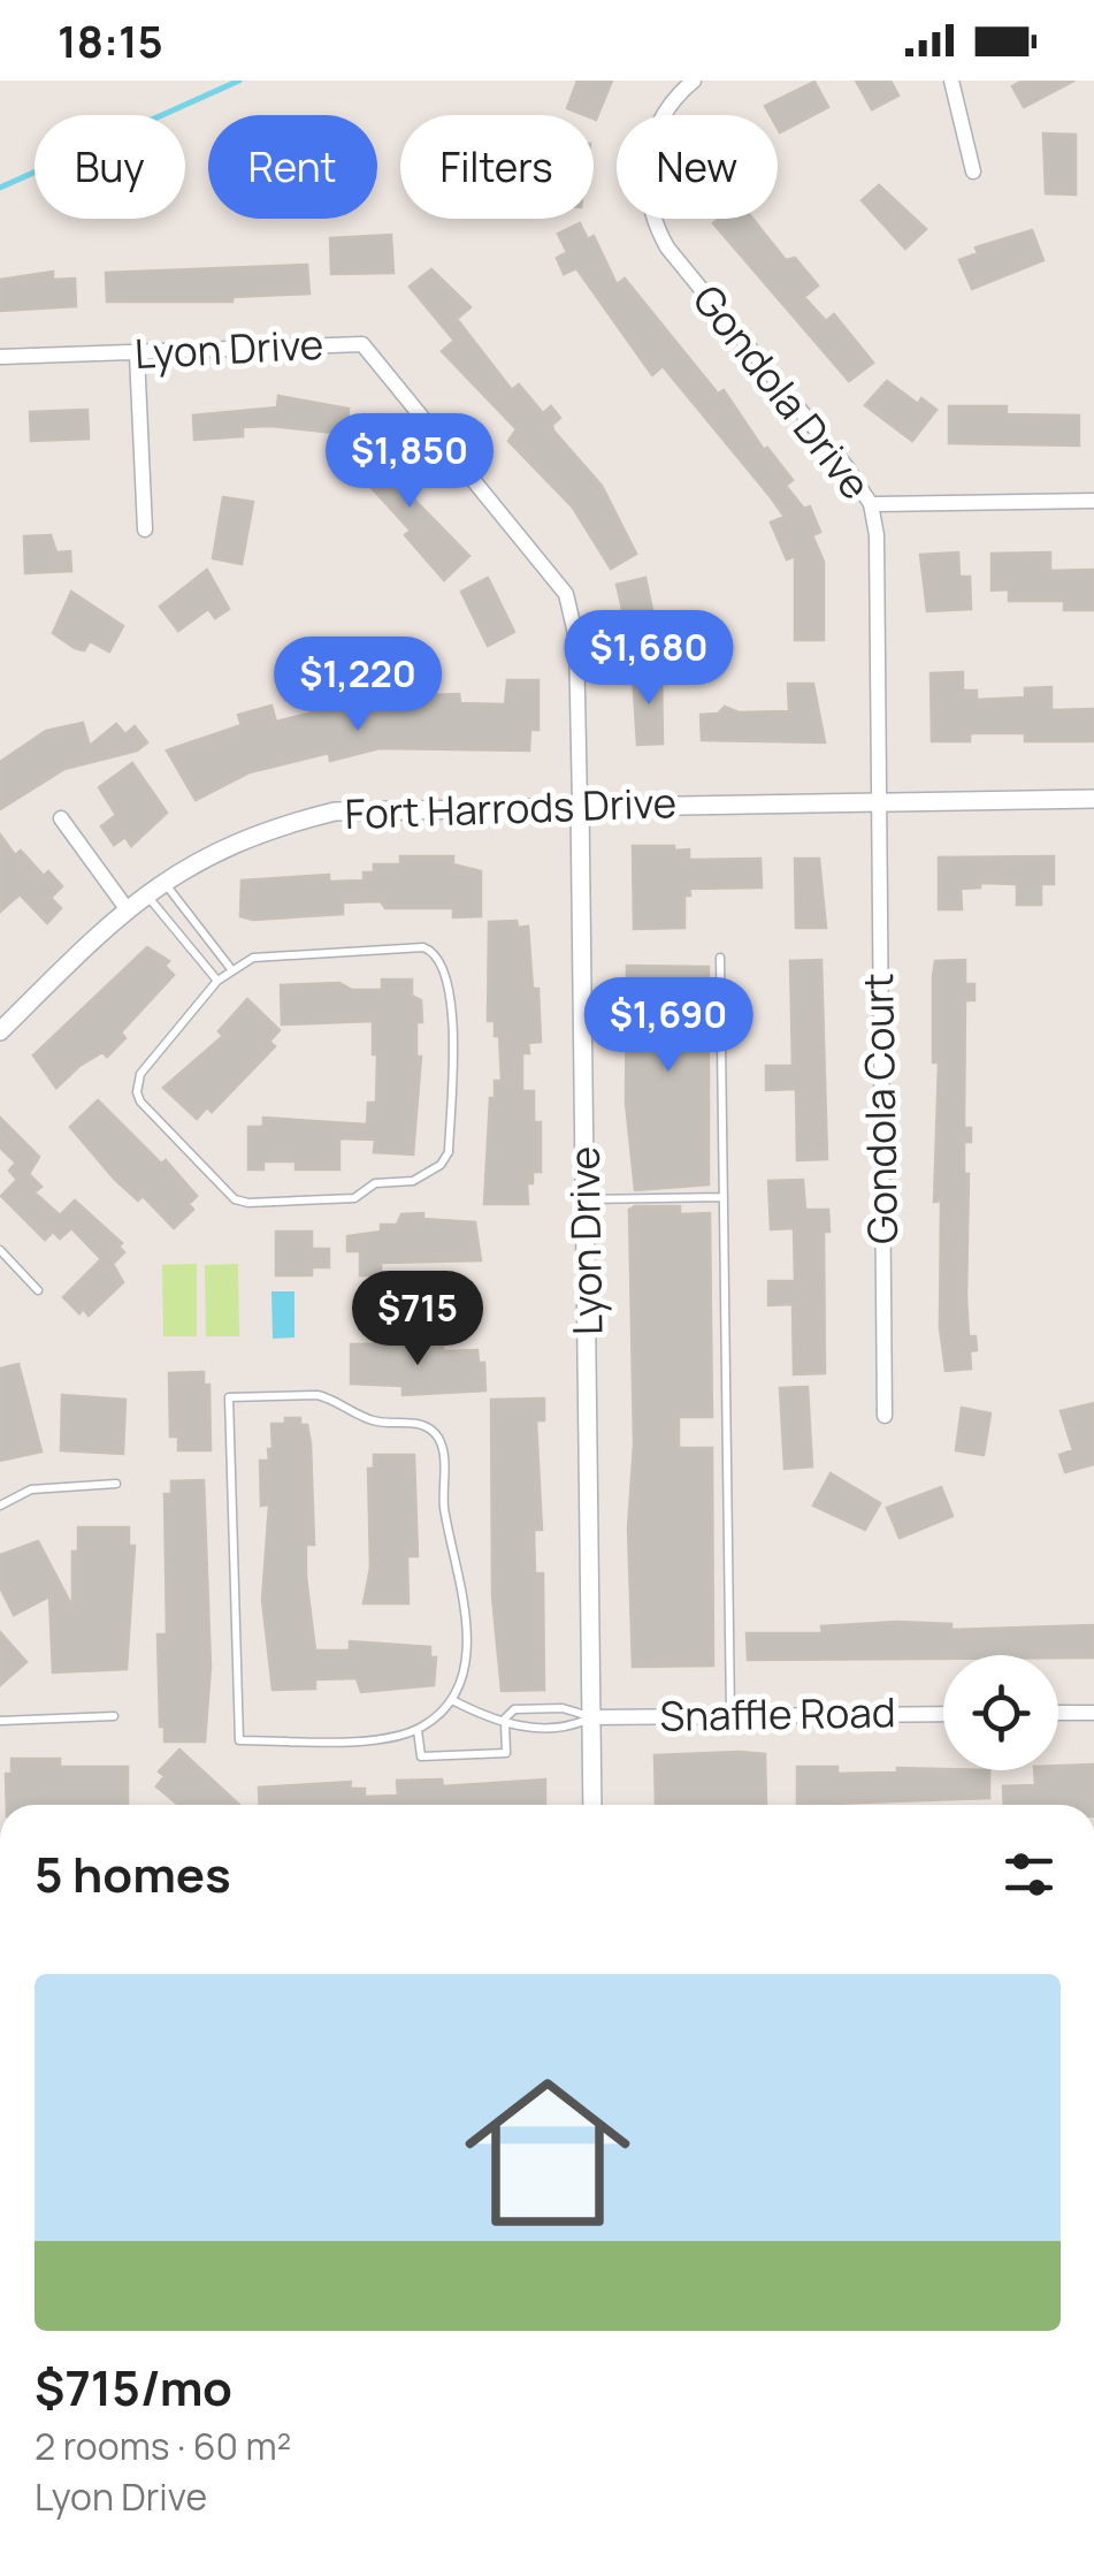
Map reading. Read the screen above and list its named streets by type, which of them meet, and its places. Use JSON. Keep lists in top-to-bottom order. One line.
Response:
{"streets":{"street":["Lyon Drive","Gondola Drive","Fort Harrods Drive","Gondola Court","Snaffle Road"]},"crossings":[["Lyon Drive","Fort Harrods Drive"],["Lyon Drive","Snaffle Road"],["Gondola Drive","Fort Harrods Drive"],["Gondola Drive","Gondola Court"],["Fort Harrods Drive","Gondola Court"]],"page":{"status":"18:15","chip":["Buy","Rent","Filters","New"],"price":["$1,850","$1,680","$1,220","$1,690","$715"],"heading":"5 homes","list":[{"name":"$715/mo","note":"2 rooms · 60 m² · Lyon Drive"}]}}
